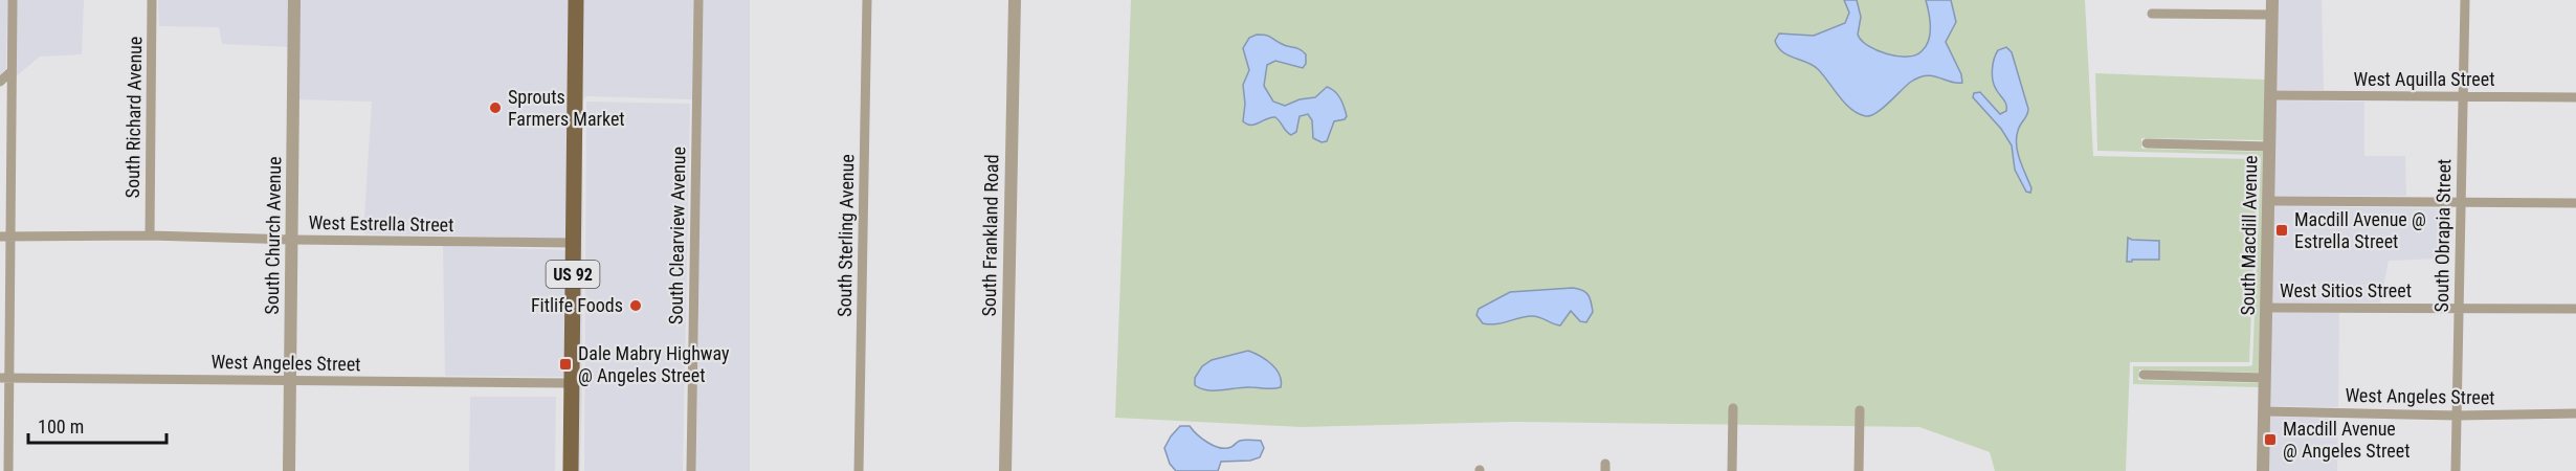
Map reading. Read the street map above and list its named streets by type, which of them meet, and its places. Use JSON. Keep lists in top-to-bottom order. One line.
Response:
{"streets":{"main road":["US 92"],"street":["West Aquilla Street","South Richard Avenue","West Estrella Street","South Church Avenue","South Clearview Avenue","South Sterling Avenue","South Frankland Road","South Macdill Avenue","South Obrapia Street","West Sitios Street","West Angeles Street"]},"crossings":[["West Aquilla Street","South Macdill Avenue"],["West Aquilla Street","South Obrapia Street"],["South Richard Avenue","West Estrella Street"],["West Estrella Street","South Church Avenue"],["West Estrella Street","US 92"],["South Church Avenue","West Angeles Street"],["South Macdill Avenue","West Sitios Street"],["South Macdill Avenue","West Angeles Street"],["South Obrapia Street","West Sitios Street"],["South Obrapia Street","West Angeles Street"],["US 92","West Angeles Street"]],"places":{"other":["Sprouts Farmers Market","Fitlife Foods"],"transit":["Macdill Avenue @ Estrella Street","Dale Mabry Highway @ Angeles Street","Macdill Avenue @ Angeles Street"]},"scale_bar":"100 m"}
